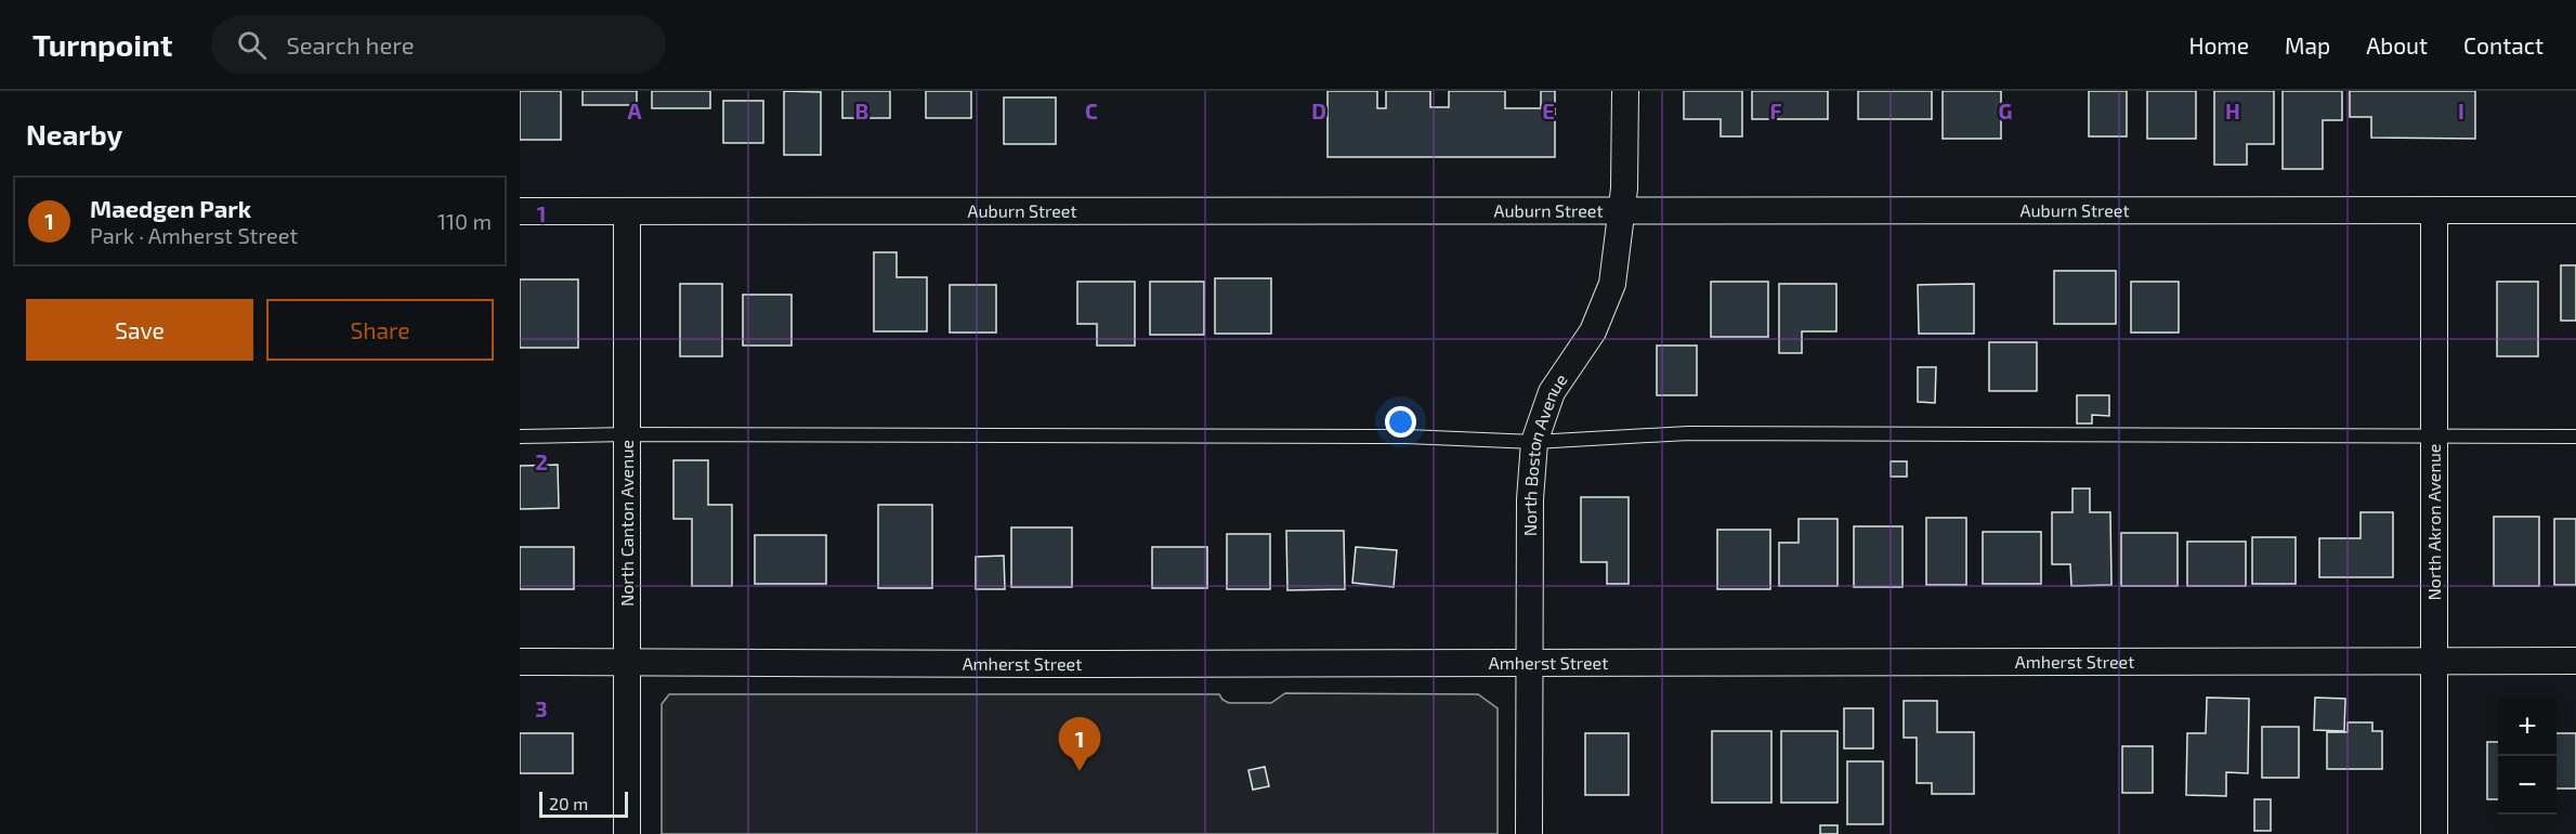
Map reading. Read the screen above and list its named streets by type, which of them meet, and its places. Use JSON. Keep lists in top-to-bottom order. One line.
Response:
{"streets":{"street":["Auburn Street","North Boston Avenue","North Akron Avenue","North Canton Avenue","Amherst Street"]},"crossings":[["Auburn Street","North Boston Avenue"],["Auburn Street","North Akron Avenue"],["Auburn Street","North Canton Avenue"],["North Boston Avenue","Amherst Street"],["North Akron Avenue","Amherst Street"],["North Canton Avenue","Amherst Street"]],"scale_bar":"20 m","page":{"header":"Turnpoint","search":"Search here","nav":["Home","Map","About","Contact"],"heading":"Nearby","list":[{"mark":"1","name":"Maedgen Park","note":"Park · Amherst Street","value":"110 m"}],"buttons":["Save","Share"],"map_buttons":["+","−"],"pins":"1","scale":"20 m"},"grid":{"columns":["A","B","C","D","E","F","G","H","I"],"rows":["1","2","3"]}}
